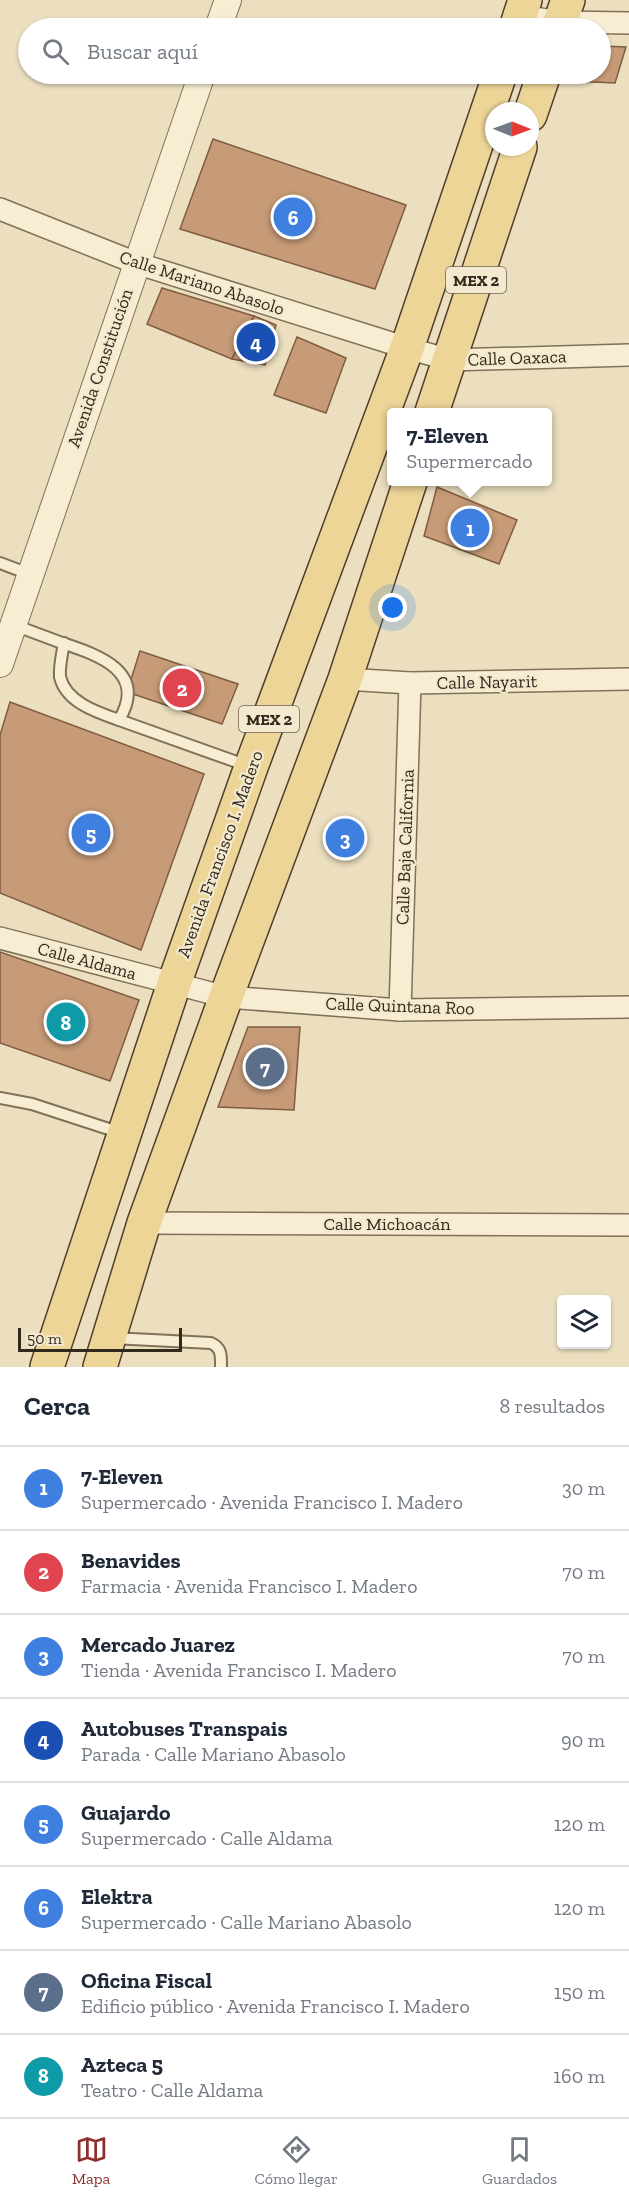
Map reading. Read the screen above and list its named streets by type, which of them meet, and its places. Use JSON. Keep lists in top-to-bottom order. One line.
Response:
{"streets":{"main road":["MEX 2","Avenida Francisco I. Madero"],"street":["Calle Mariano Abasolo","Calle Oaxaca","Avenida Constitución","Calle Nayarit","Calle Baja California","Calle Aldama","Calle Quintana Roo","Calle Michoacán"]},"crossings":[["MEX 2","Calle Oaxaca"],["MEX 2","Calle Nayarit"],["MEX 2","Calle Quintana Roo"],["MEX 2","Calle Michoacán"],["Calle Mariano Abasolo","Calle Oaxaca"],["Calle Mariano Abasolo","Avenida Constitución"],["Calle Mariano Abasolo","Avenida Francisco I. Madero"],["Calle Oaxaca","Avenida Francisco I. Madero"],["Calle Nayarit","Calle Baja California"],["Calle Baja California","Calle Quintana Roo"],["Avenida Francisco I. Madero","Calle Aldama"],["Avenida Francisco I. Madero","Calle Quintana Roo"],["Calle Aldama","Calle Quintana Roo"]],"scale_bar":"50 m","north":"right","page":{"search":"Buscar aquí","pins":["6","4","1","2","5","3","8","7"],"popup":["7-Eleven","Supermercado"],"scale":"50 m","heading":["Cerca","8 resultados"],"list":[{"mark":"1","name":"7-Eleven","note":"Supermercado · Avenida Francisco I. Madero","value":"30 m"},{"mark":"2","name":"Benavides","note":"Farmacia · Avenida Francisco I. Madero","value":"70 m"},{"mark":"3","name":"Mercado Juarez","note":"Tienda · Avenida Francisco I. Madero","value":"70 m"},{"mark":"4","name":"Autobuses Transpais","note":"Parada · Calle Mariano Abasolo","value":"90 m"},{"mark":"5","name":"Guajardo","note":"Supermercado · Calle Aldama","value":"120 m"},{"mark":"6","name":"Elektra","note":"Supermercado · Calle Mariano Abasolo","value":"120 m"},{"mark":"7","name":"Oficina Fiscal","note":"Edificio público · Avenida Francisco I. Madero","value":"150 m"},{"mark":"8","name":"Azteca 5","note":"Teatro · Calle Aldama","value":"160 m"}],"nav":["Mapa","Cómo llegar","Guardados"]}}
